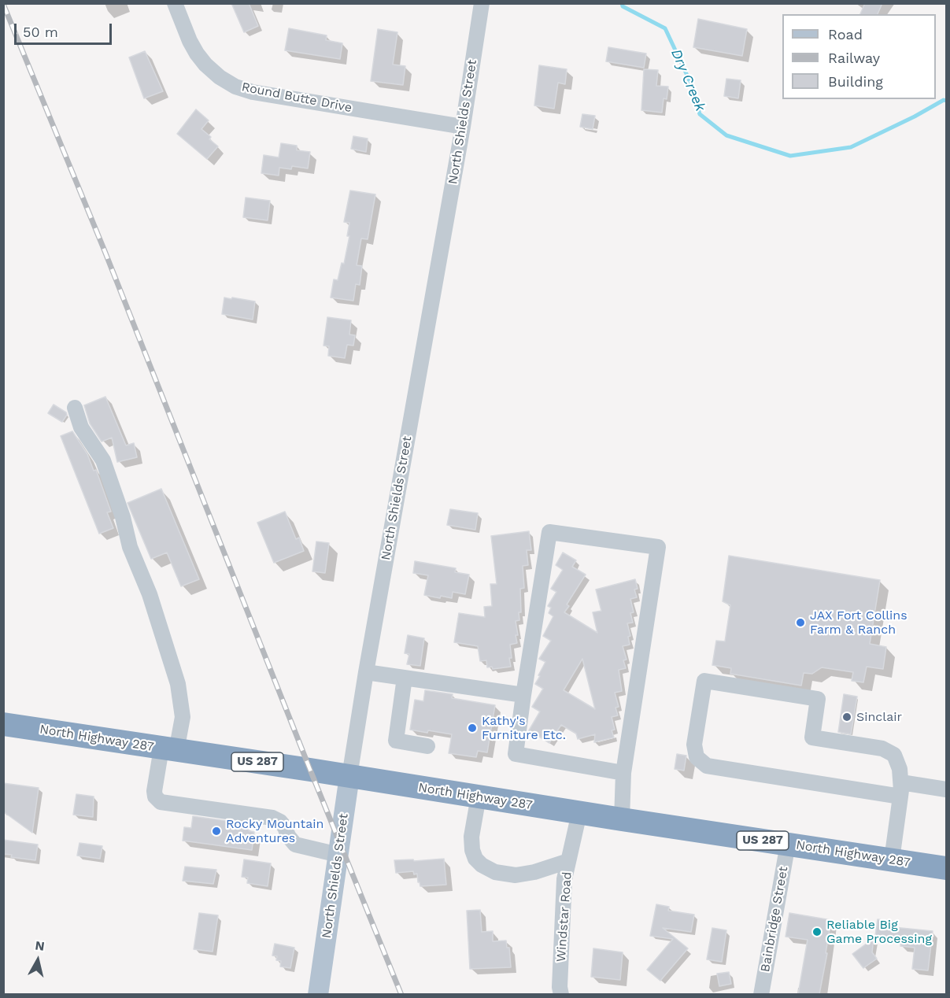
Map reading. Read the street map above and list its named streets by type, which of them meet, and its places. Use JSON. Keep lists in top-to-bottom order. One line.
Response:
{"streets":{"highway":["North Highway 287","US 287"],"main road":["North Shields Street"],"street":["Round Butte Drive","Windstar Road","Bainbridge Street"]},"crossings":[["Round Butte Drive","North Shields Street"],["North Shields Street","North Highway 287"],["North Highway 287","Windstar Road"],["North Highway 287","Bainbridge Street"]],"water":["Dry Creek"],"places":["JAX Fort Collins Farm & Ranch","Sinclair","Kathy's Furniture Etc.","Rocky Mountain Adventures","Reliable Big Game Processing"],"legend":["Road","Railway","Building"],"scale_bar":"50 m","north":"top"}
